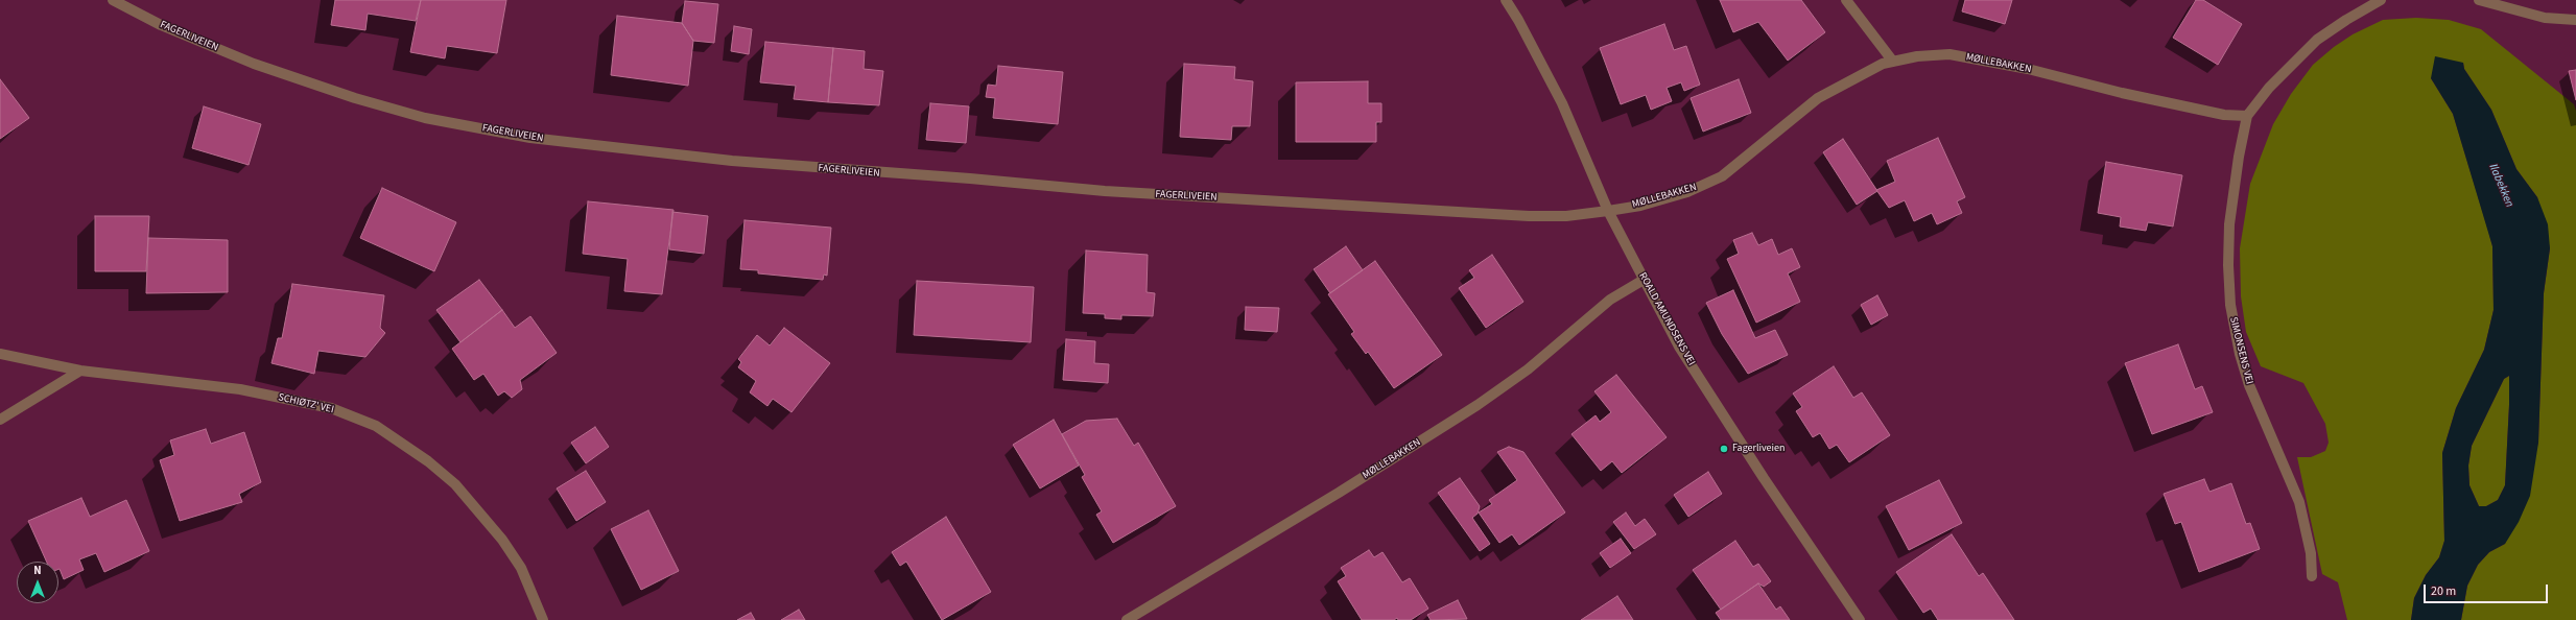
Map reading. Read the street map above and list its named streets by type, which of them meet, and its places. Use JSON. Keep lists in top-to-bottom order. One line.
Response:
{"streets":{"street":["FAGERLIVEIEN","MØLLEBAKKEN","ROALD AMUNDSENS VEI","SIMONSENS VEI","SCHIØTZ' VEI"]},"crossings":[["FAGERLIVEIEN","MØLLEBAKKEN"],["FAGERLIVEIEN","ROALD AMUNDSENS VEI"],["MØLLEBAKKEN","ROALD AMUNDSENS VEI"],["MØLLEBAKKEN","SIMONSENS VEI"]],"water":["Ilabekken"],"places":["Fagerliveien"],"scale_bar":"20 m","north":"top"}
